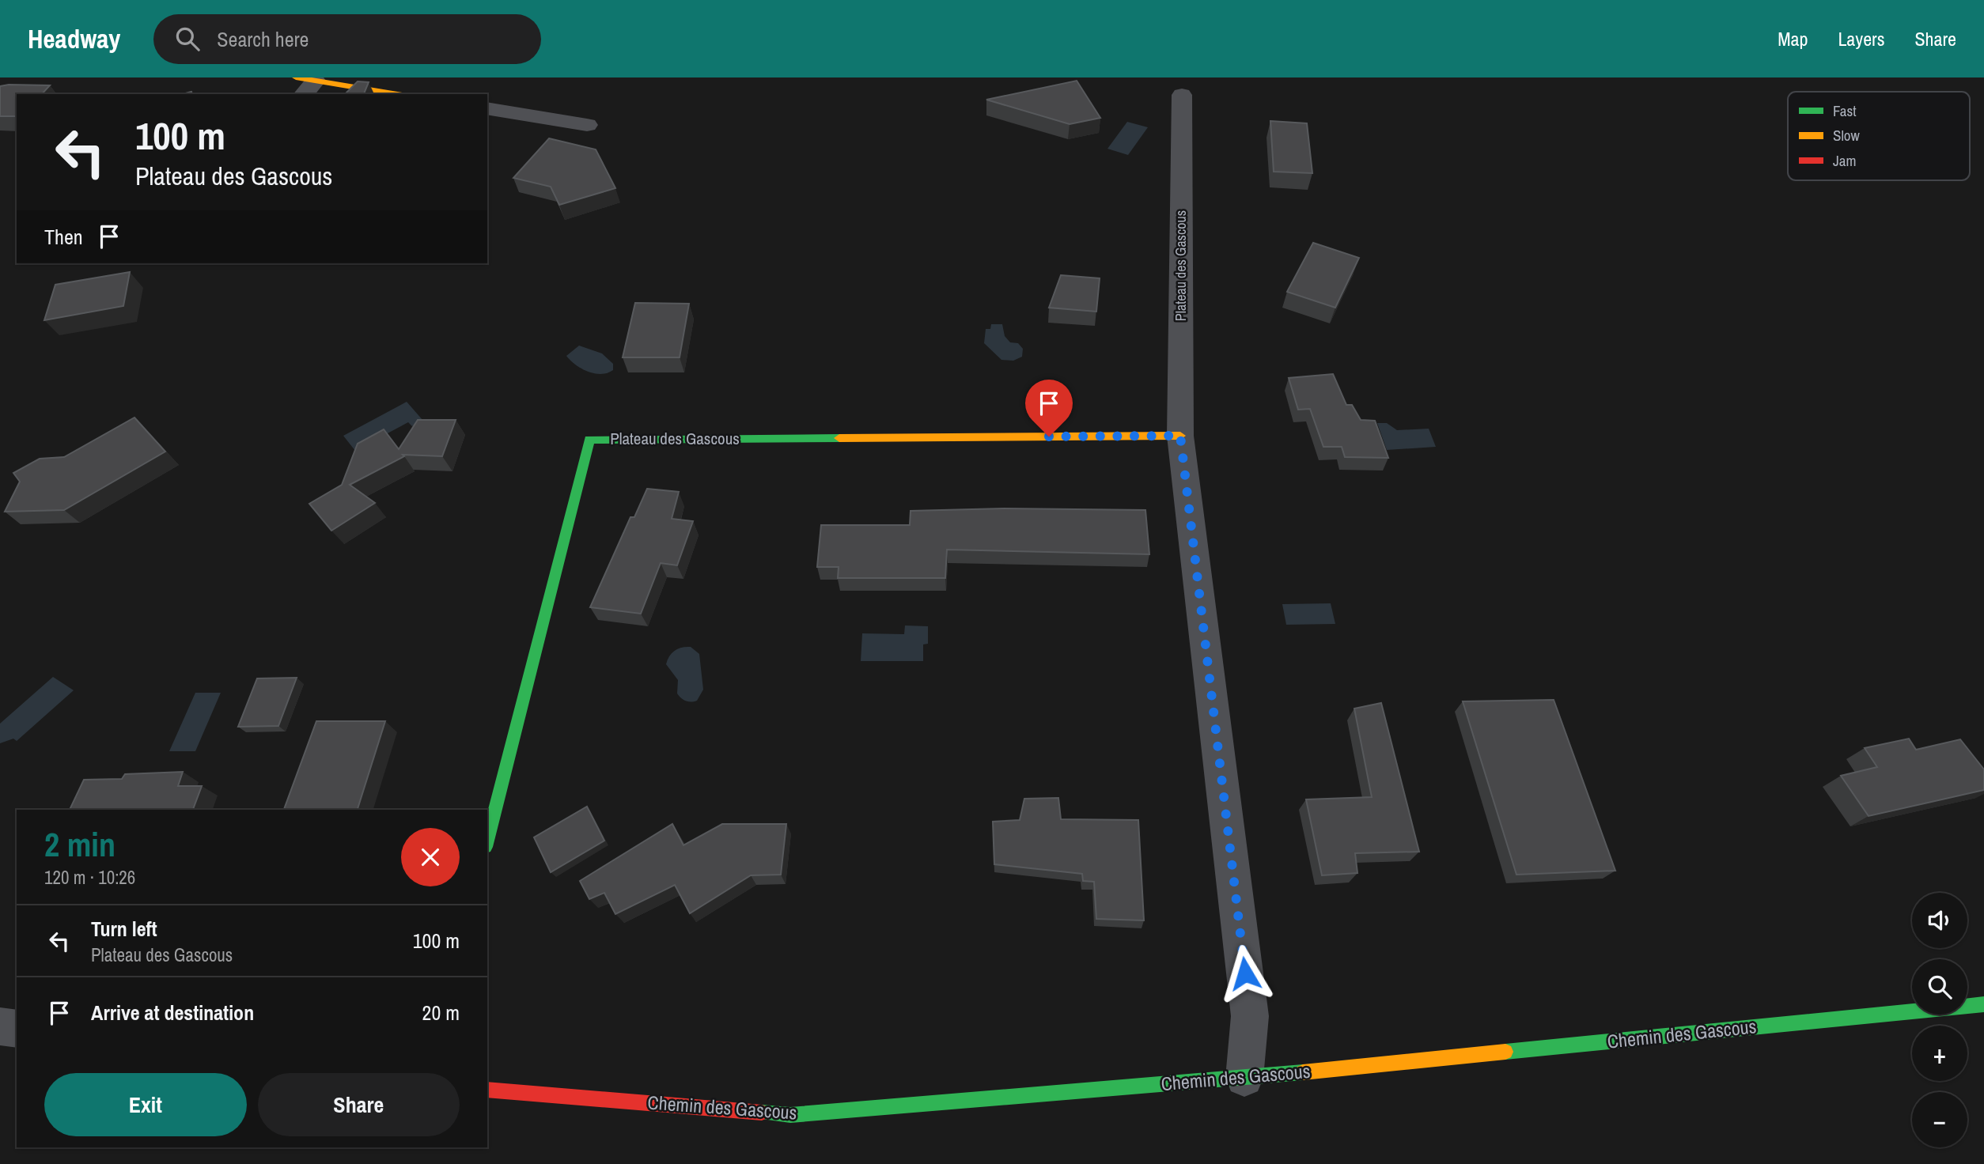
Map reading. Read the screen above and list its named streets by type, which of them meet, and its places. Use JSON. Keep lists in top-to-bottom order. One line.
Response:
{"streets":{"street":["Plateau des Gascous","Chemin des Gascous"]},"crossings":[["Plateau des Gascous","Chemin des Gascous"]],"legend":["Fast","Slow","Jam"],"page":{"header":"Headway","search":"Search here","nav":["Map","Layers","Share"],"turn":["100 m","Plateau des Gascous"],"then":"Then","heading":["2 min","120 m · 10:26"],"map_buttons":["+","−"],"list":[{"name":"Turn left","note":"Plateau des Gascous","value":"100 m"},{"name":"Arrive at destination","value":"20 m"}],"buttons":["Exit","Share"]}}
